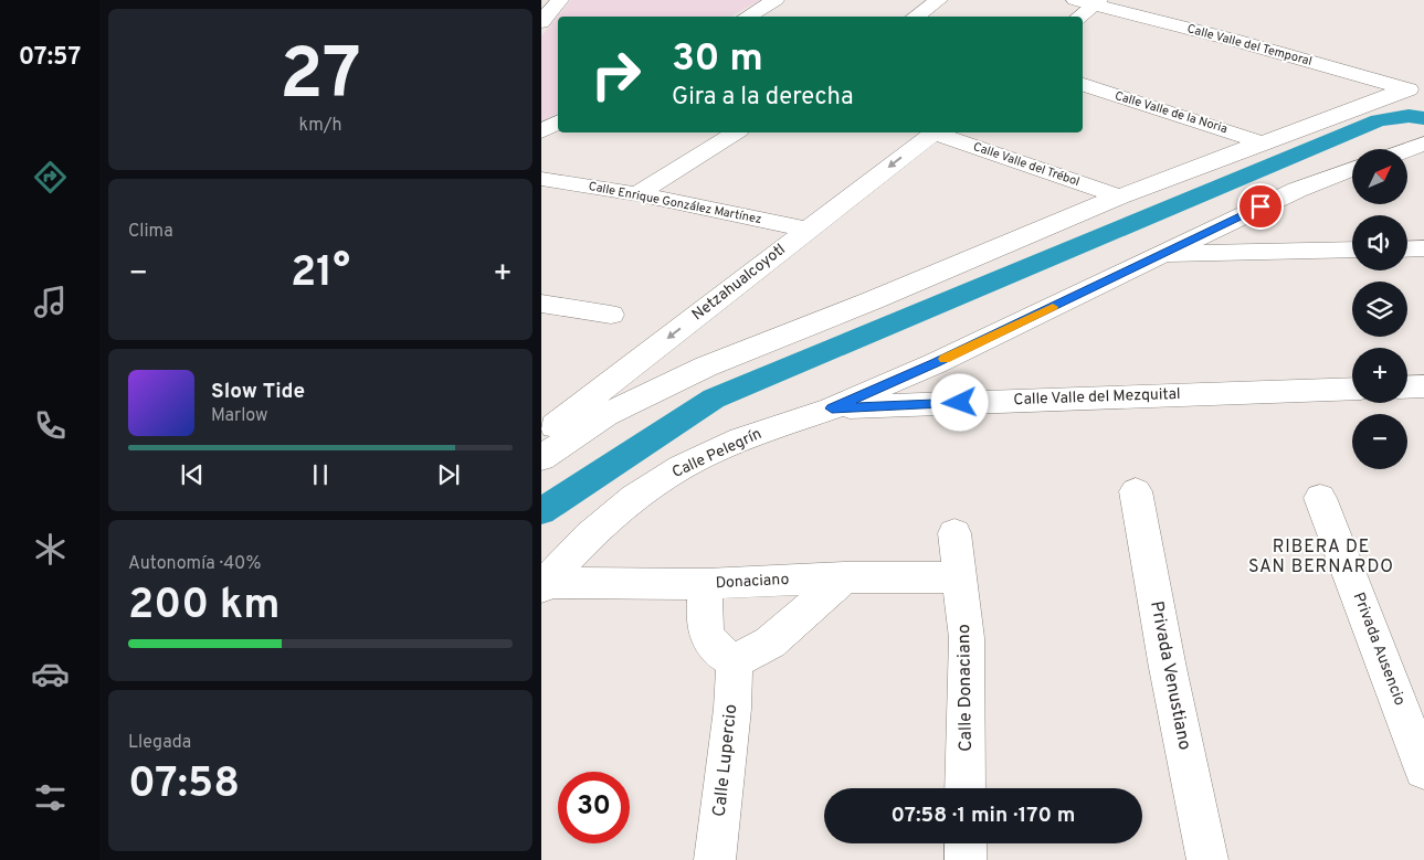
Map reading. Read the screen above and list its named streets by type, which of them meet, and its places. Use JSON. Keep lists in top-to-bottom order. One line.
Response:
{"streets":{"street":["Calle Valle del Temporal","Calle Valle de la Noria","Calle Valle del Trébol","Calle Enrique González Martínez","Netzahualcoyotl","Calle Valle del Mezquital","Calle Pelegrín","Donaciano","Privada Ausencio","Privada Venustiano","Calle Donaciano","Calle Lupercio"]},"crossings":[["Calle Enrique González Martínez","Netzahualcoyotl"],["Calle Valle del Mezquital","Calle Pelegrín"],["Calle Pelegrín","Donaciano"],["Donaciano","Calle Donaciano"]],"districts":["RIBERA DE SAN BERNARDO"],"north":"top right","page":{"tabs":"07:57","tile":[["27","km/h"],"Clima",["Autonomía · 40%","200 km"],["Llegada","07:58"]],"turn":["30 m","Gira a la derecha"],"map_buttons":["+","−"],"heat":["−","21°","+"],"song":["Slow Tide","Marlow"],"limit":"30","trip":"07:58 · 1 min · 170 m"}}
